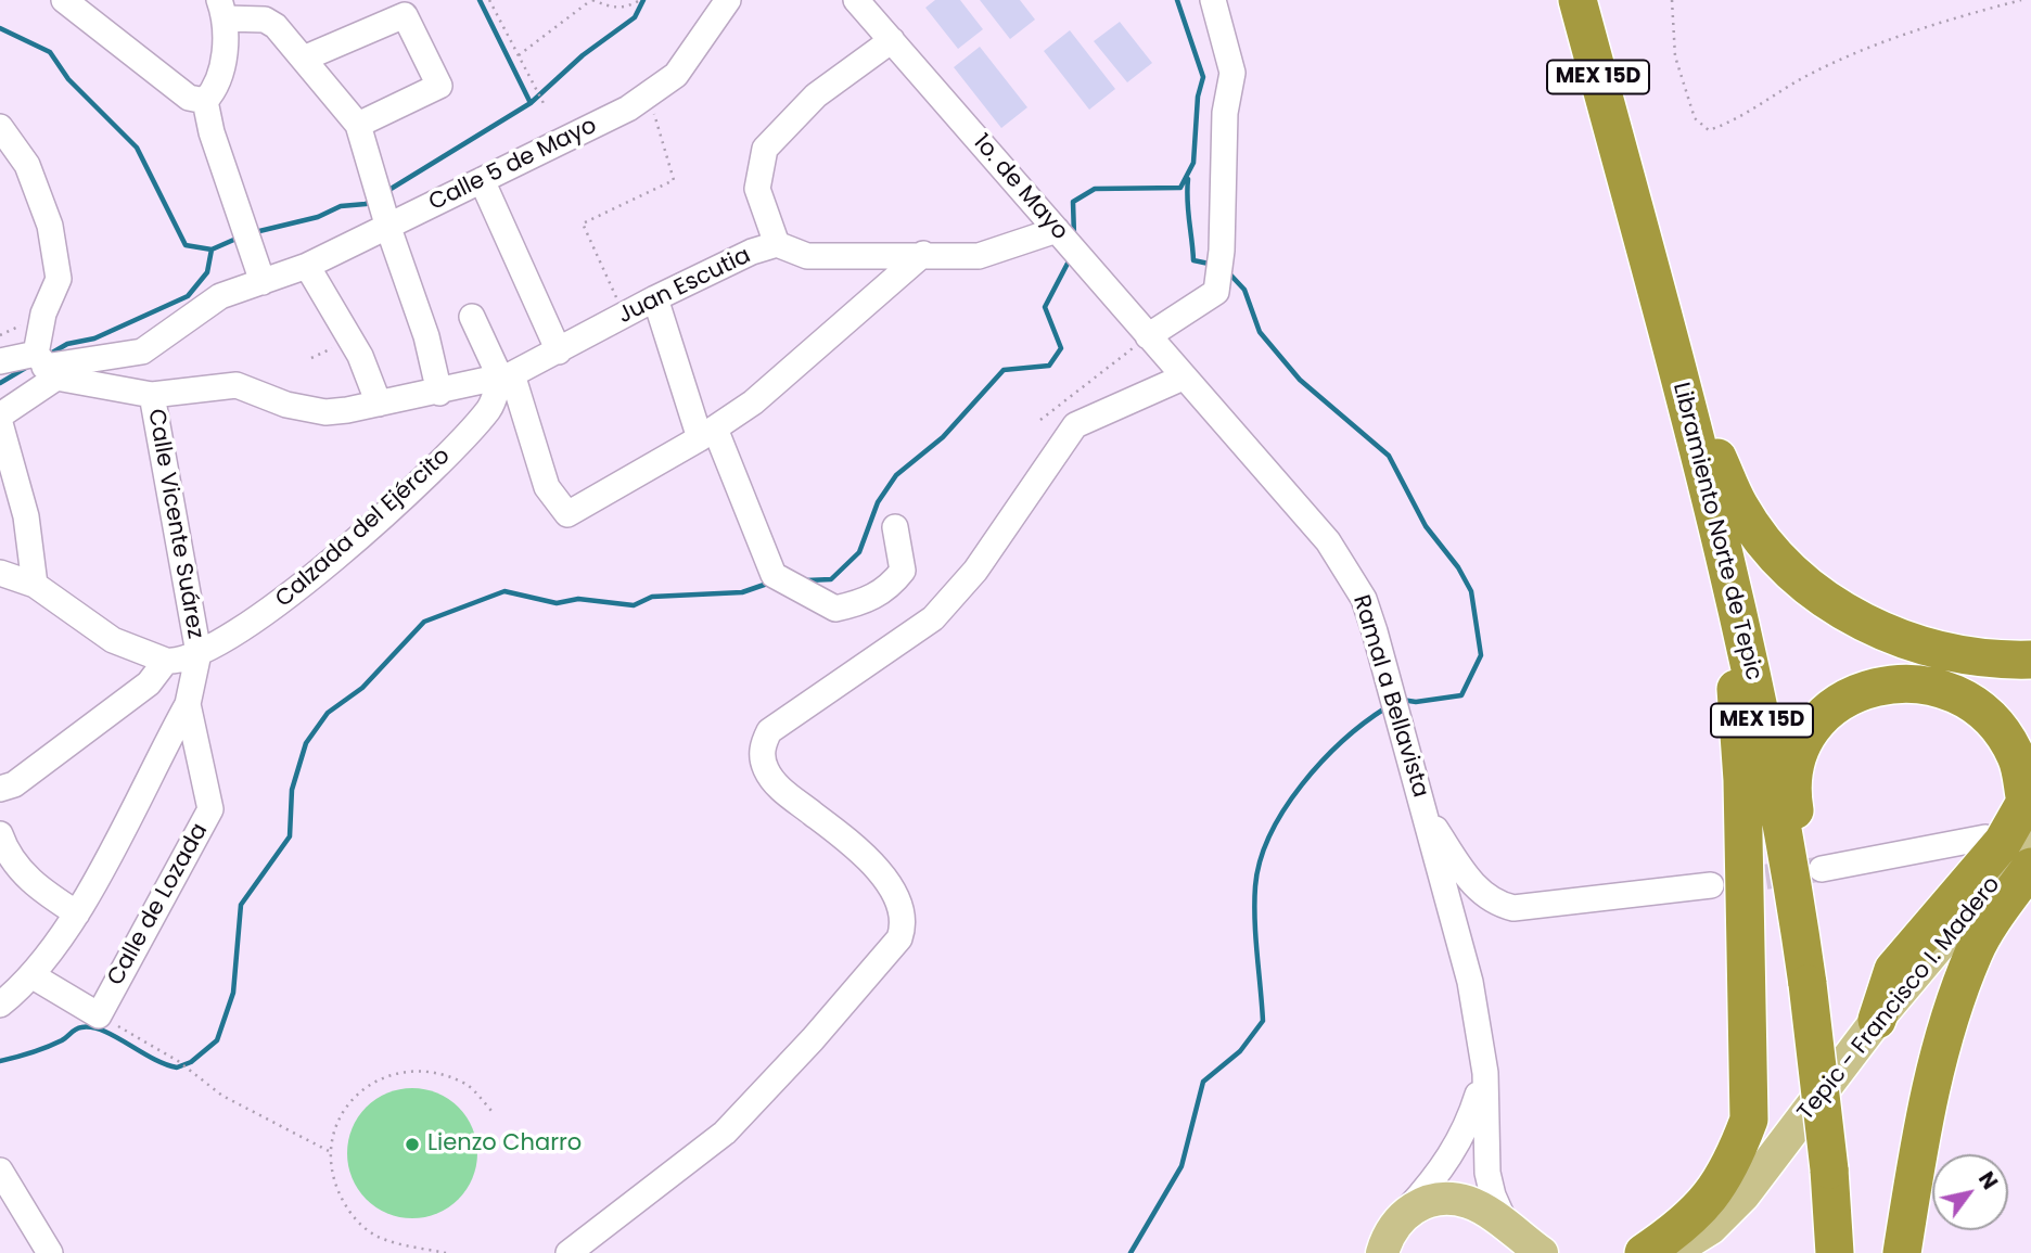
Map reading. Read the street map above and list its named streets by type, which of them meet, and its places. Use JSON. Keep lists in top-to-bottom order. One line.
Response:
{"streets":{"highway":["MEX 15D","Libramiento Norte de Tepic"],"main road":["Tepic - Francisco I. Madero"],"street":["Calle 5 de Mayo","1o. de Mayo","Juan Escutia","Calle Vicente Suárez","Calzada del Ejército","Ramal a Bellavista","Calle de Lozada"]},"crossings":[["Calle 5 de Mayo","Juan Escutia"],["1o. de Mayo","Juan Escutia"],["1o. de Mayo","Ramal a Bellavista"],["Juan Escutia","Calle Vicente Suárez"],["Juan Escutia","Calzada del Ejército"],["Calle Vicente Suárez","Calzada del Ejército"]],"places":["Lienzo Charro"],"north":"top right"}
